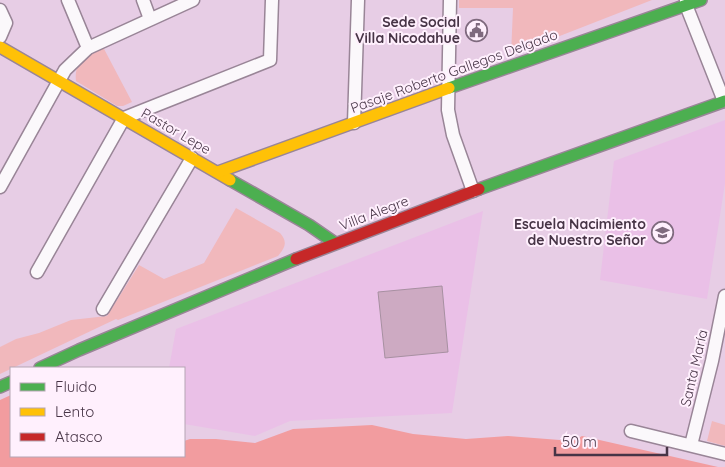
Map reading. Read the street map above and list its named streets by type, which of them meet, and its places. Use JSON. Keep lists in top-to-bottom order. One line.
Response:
{"streets":{"street":["Pasaje Roberto Gallegos Delgado","Pastor Lepe","Villa Alegre","Santa María"]},"crossings":[["Pasaje Roberto Gallegos Delgado","Pastor Lepe"],["Pastor Lepe","Villa Alegre"]],"places":{"public building":["Sede Social Villa Nicodahue"],"school or university":["Escuela Nacimiento de Nuestro Señor"]},"legend":["Fluido","Lento","Atasco"],"scale_bar":"50 m"}
